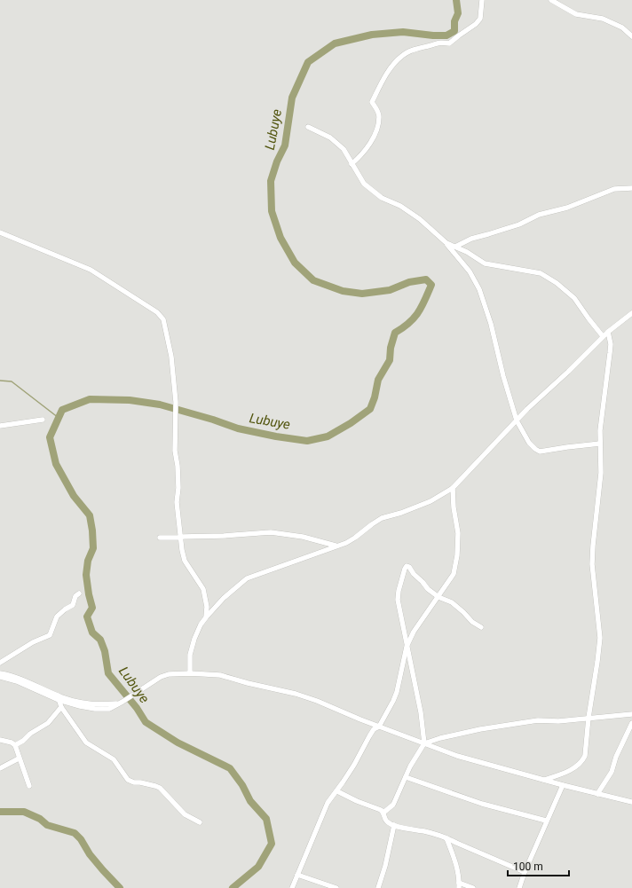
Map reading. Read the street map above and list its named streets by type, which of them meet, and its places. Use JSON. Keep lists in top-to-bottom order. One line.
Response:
{"water":["Lubuye"],"scale_bar":"100 m"}
